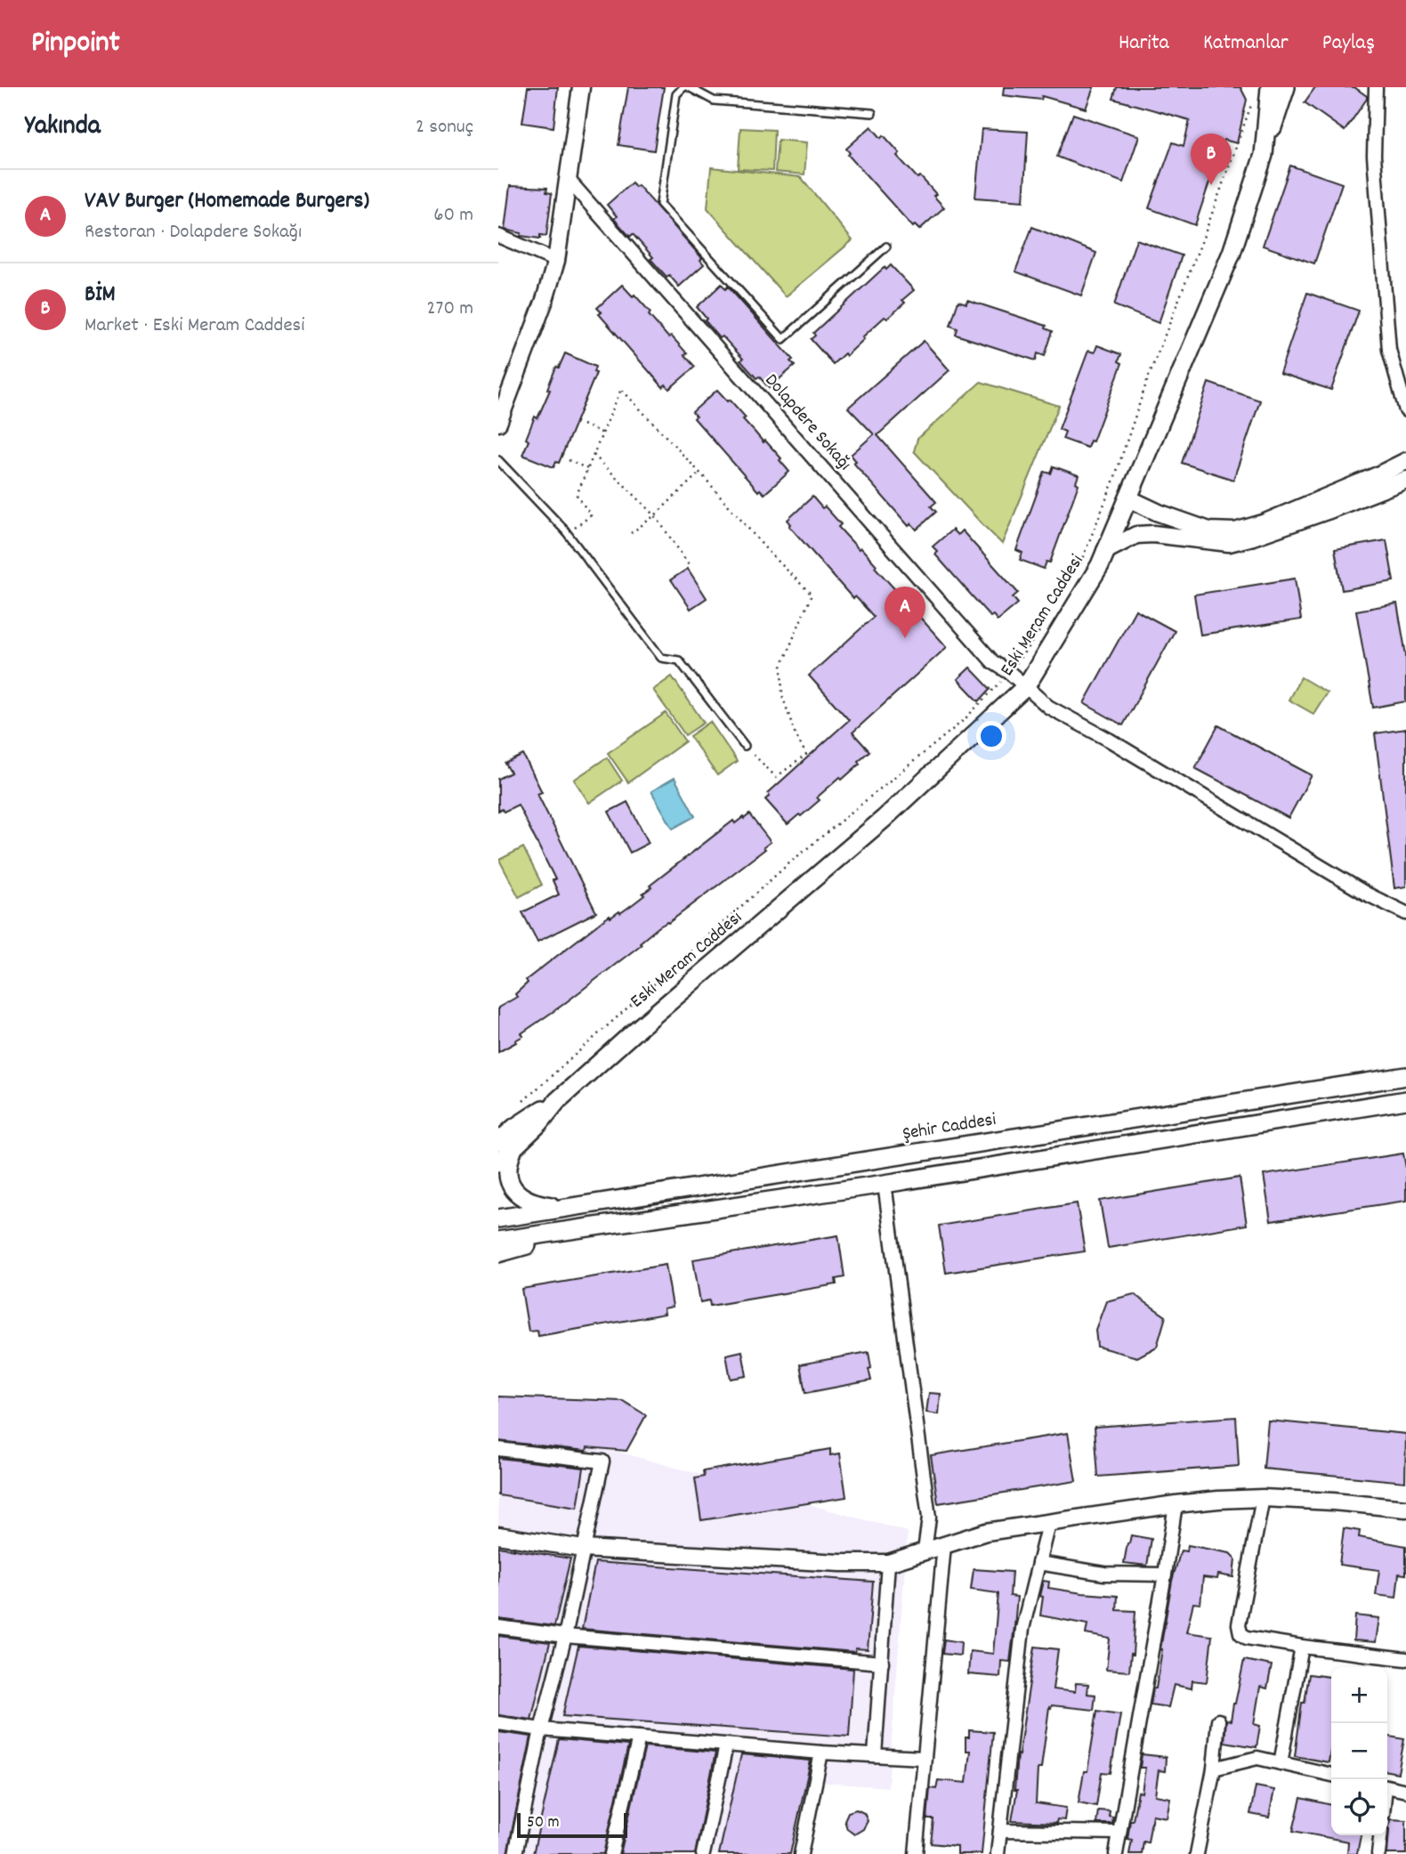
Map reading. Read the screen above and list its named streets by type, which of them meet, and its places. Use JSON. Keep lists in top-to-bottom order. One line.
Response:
{"streets":{"main road":["Eski Meram Caddesi","Şehir Caddesi"],"street":["Dolapdere Sokağı"]},"crossings":[["Dolapdere Sokağı","Eski Meram Caddesi"]],"scale_bar":"50 m","page":{"header":"Pinpoint","nav":["Harita","Katmanlar","Paylaş"],"heading":["Yakında","2 sonuç"],"pins":["B","A"],"list":[{"mark":"A","name":"VAV Burger (Homemade Burgers)","note":"Restoran · Dolapdere Sokağı","value":"60 m"},{"mark":"B","name":"BİM","note":"Market · Eski Meram Caddesi","value":"270 m"}],"map_buttons":["+","−"],"scale":"50 m"}}
